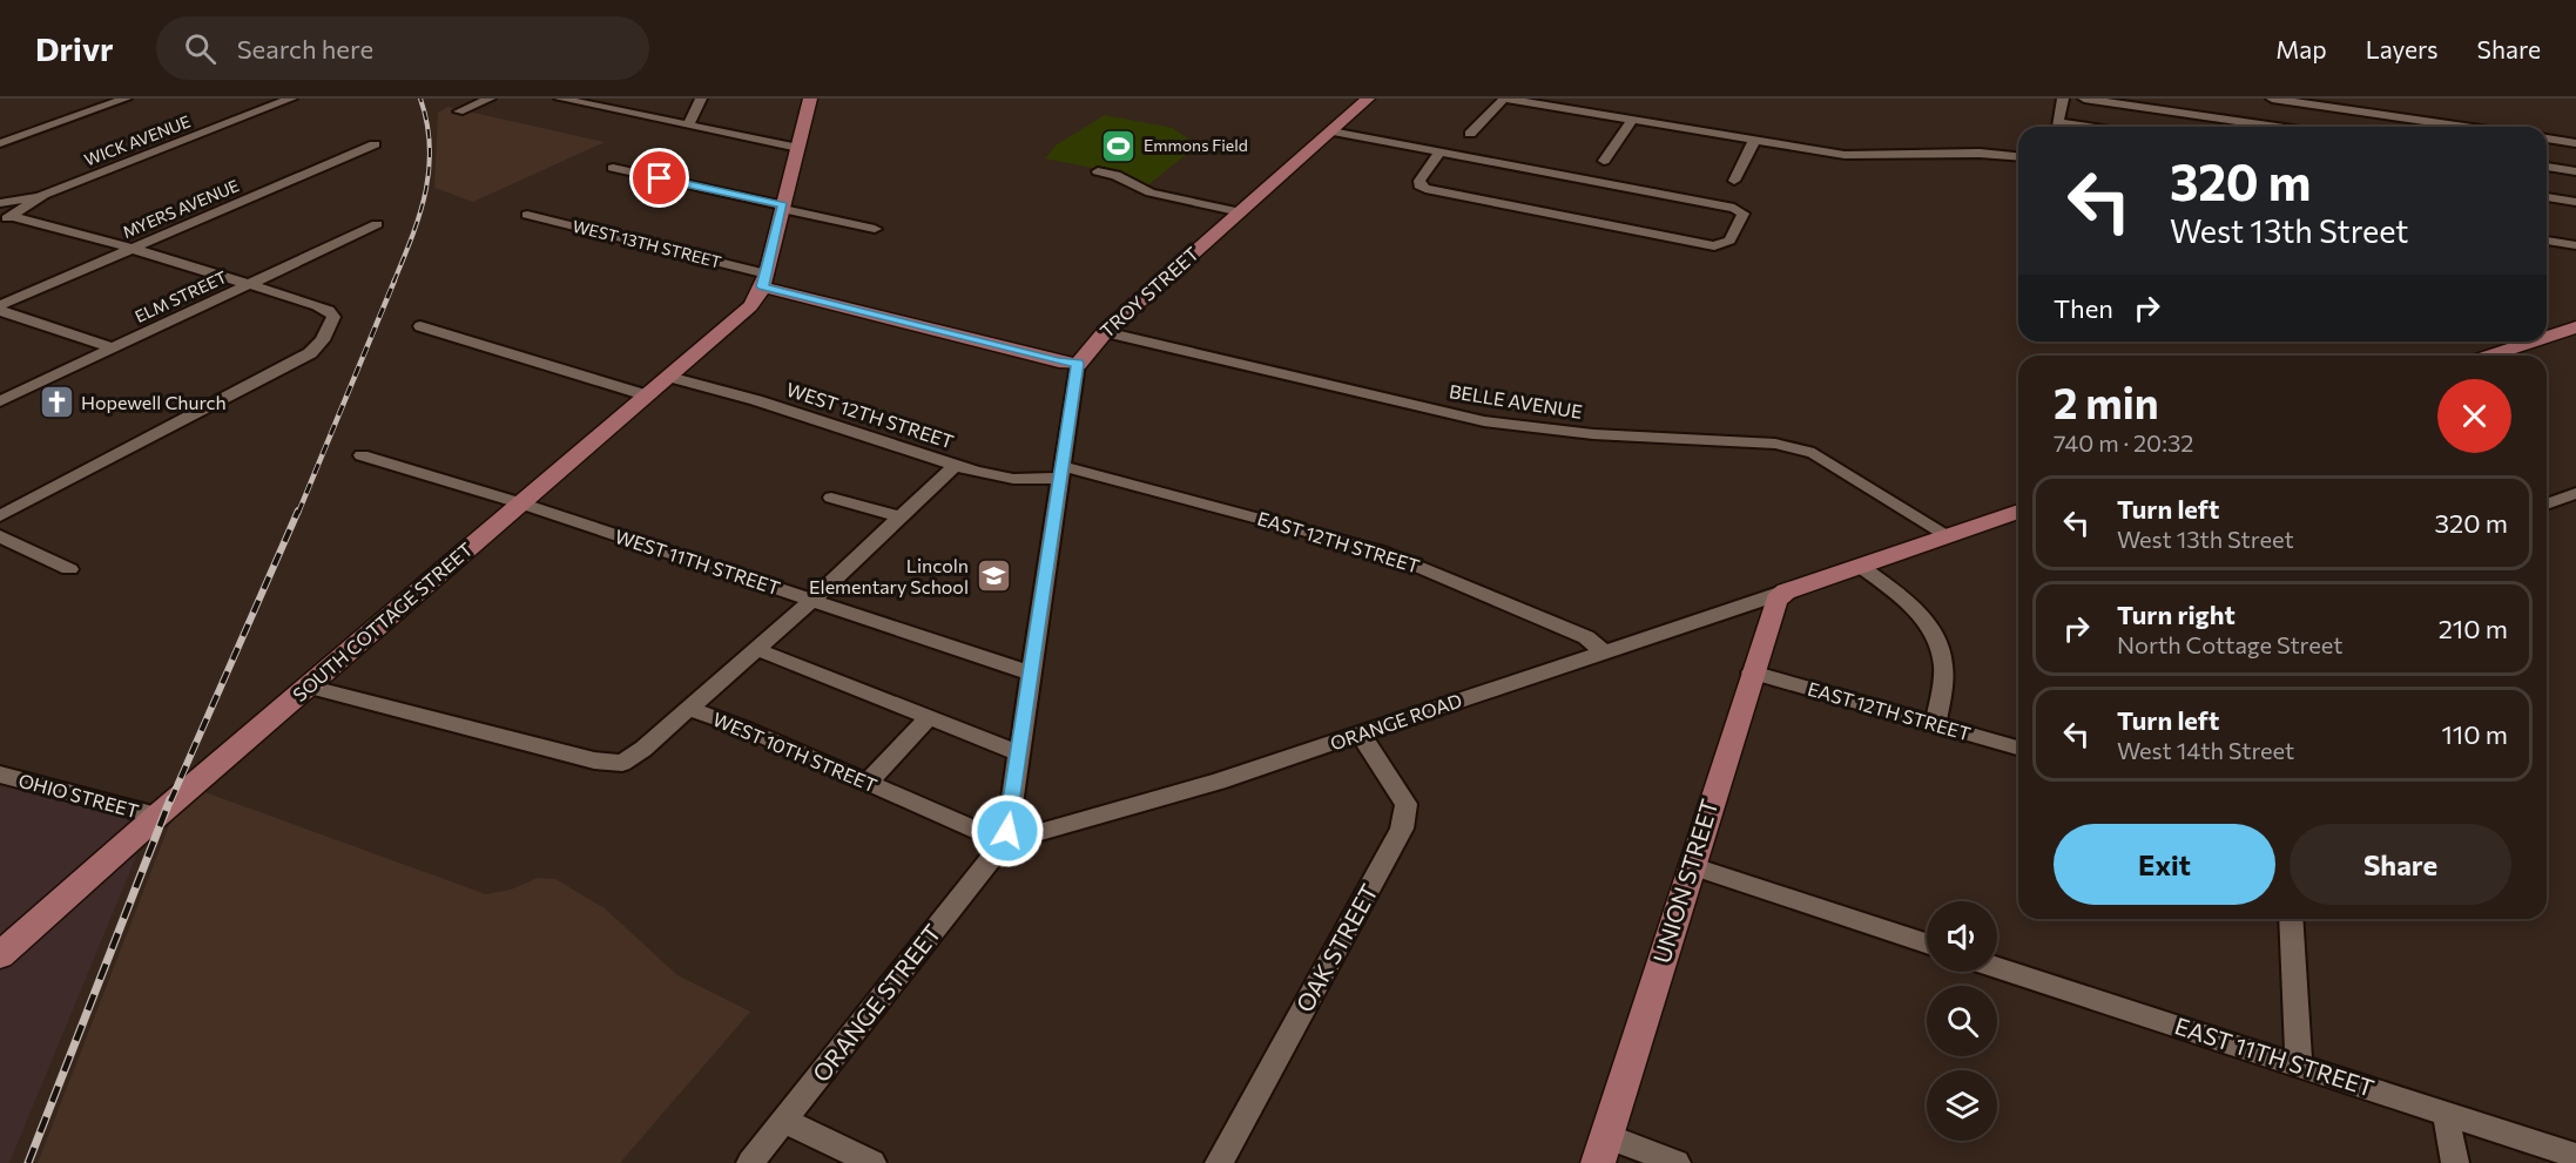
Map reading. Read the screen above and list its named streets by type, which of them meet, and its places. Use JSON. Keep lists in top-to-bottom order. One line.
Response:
{"streets":{"main road":["WEST 13TH STREET","TROY STREET","SOUTH COTTAGE STREET","ORANGE ROAD","UNION STREET"],"street":["WICK AVENUE","MYERS AVENUE","ELM STREET","BELLE AVENUE","WEST 12TH STREET","EAST 12TH STREET","WEST 11TH STREET","WEST 10TH STREET","OHIO STREET","OAK STREET","ORANGE STREET","EAST 11TH STREET"]},"crossings":[["WEST 13TH STREET","TROY STREET"],["WEST 13TH STREET","SOUTH COTTAGE STREET"],["TROY STREET","BELLE AVENUE"],["BELLE AVENUE","ORANGE ROAD"],["WEST 12TH STREET","EAST 12TH STREET"],["WEST 12TH STREET","SOUTH COTTAGE STREET"],["EAST 12TH STREET","ORANGE ROAD"],["EAST 12TH STREET","UNION STREET"],["WEST 11TH STREET","SOUTH COTTAGE STREET"],["SOUTH COTTAGE STREET","WEST 10TH STREET"],["SOUTH COTTAGE STREET","OHIO STREET"],["ORANGE ROAD","WEST 10TH STREET"],["ORANGE ROAD","UNION STREET"],["ORANGE ROAD","OAK STREET"],["ORANGE ROAD","ORANGE STREET"],["WEST 10TH STREET","ORANGE STREET"]],"places":{"sports":["Emmons Field"],"church":["Hopewell Church"],"school or university":["Lincoln Elementary School"]},"page":{"header":"Drivr","search":"Search here","nav":["Map","Layers","Share"],"turn":["320 m","West 13th Street"],"then":"Then","heading":["2 min","740 m · 20:32"],"list":[{"name":"Turn left","note":"West 13th Street","value":"320 m"},{"name":"Turn right","note":"North Cottage Street","value":"210 m"},{"name":"Turn left","note":"West 14th Street","value":"110 m"}],"buttons":["Exit","Share"]}}
